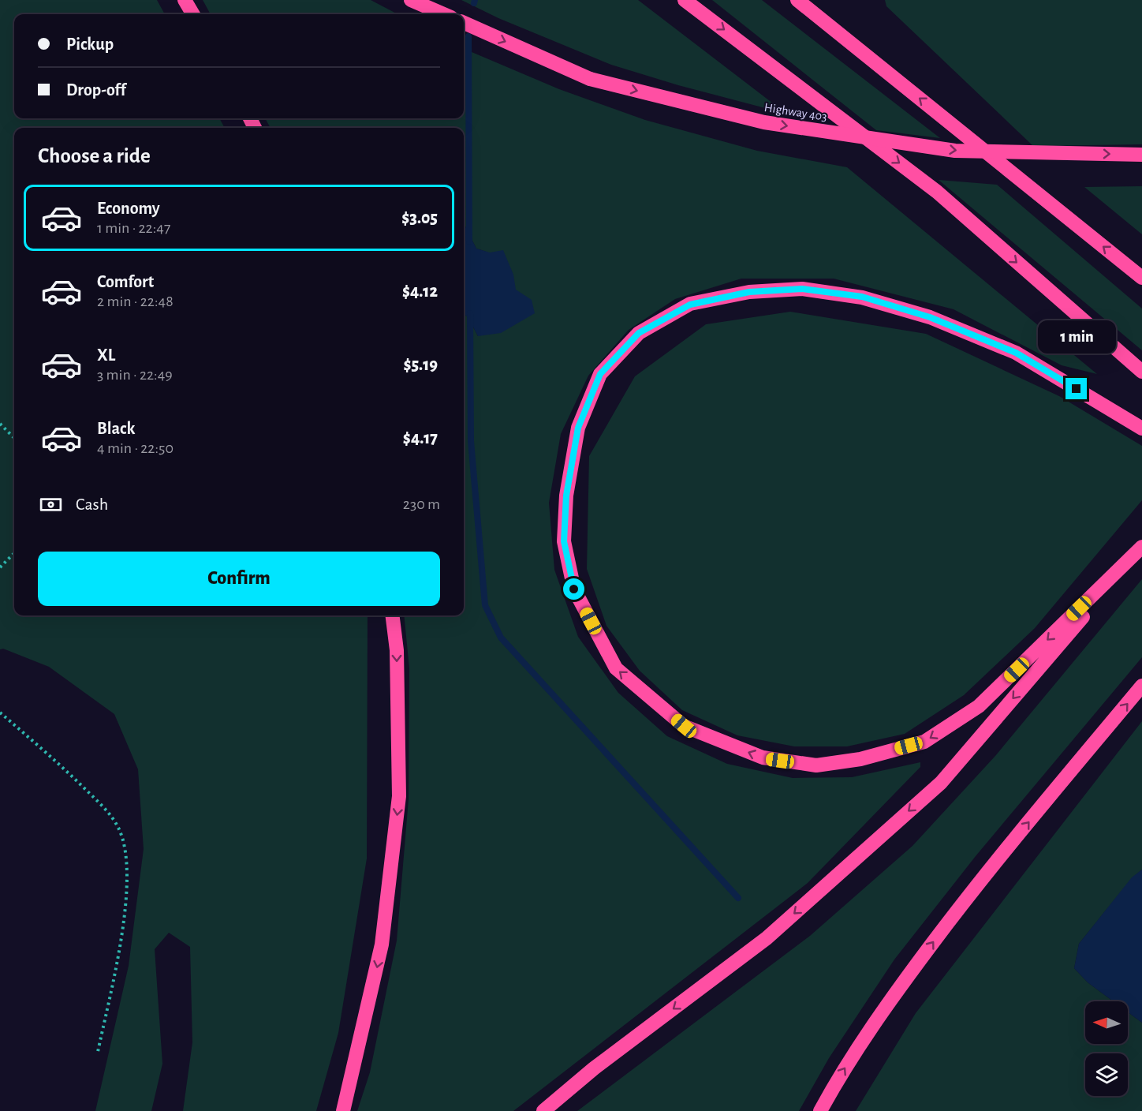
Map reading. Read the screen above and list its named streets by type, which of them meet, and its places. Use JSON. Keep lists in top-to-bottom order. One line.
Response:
{"streets":{"highway":["Highway 403"]},"one_way":["Highway 403"],"north":"left","page":{"banner":["Pickup","Drop-off"],"heading":"Choose a ride","list":[{"name":"Economy","note":"1 min · 22:47","value":"$3.05"},{"name":"Comfort","note":"2 min · 22:48","value":"$4.12"},{"name":"XL","note":"3 min · 22:49","value":"$5.19"},{"name":"Black","note":"4 min · 22:50","value":"$4.17"}],"bubble":"1 min","pay":["Cash","230 m"],"buttons":"Confirm"}}
